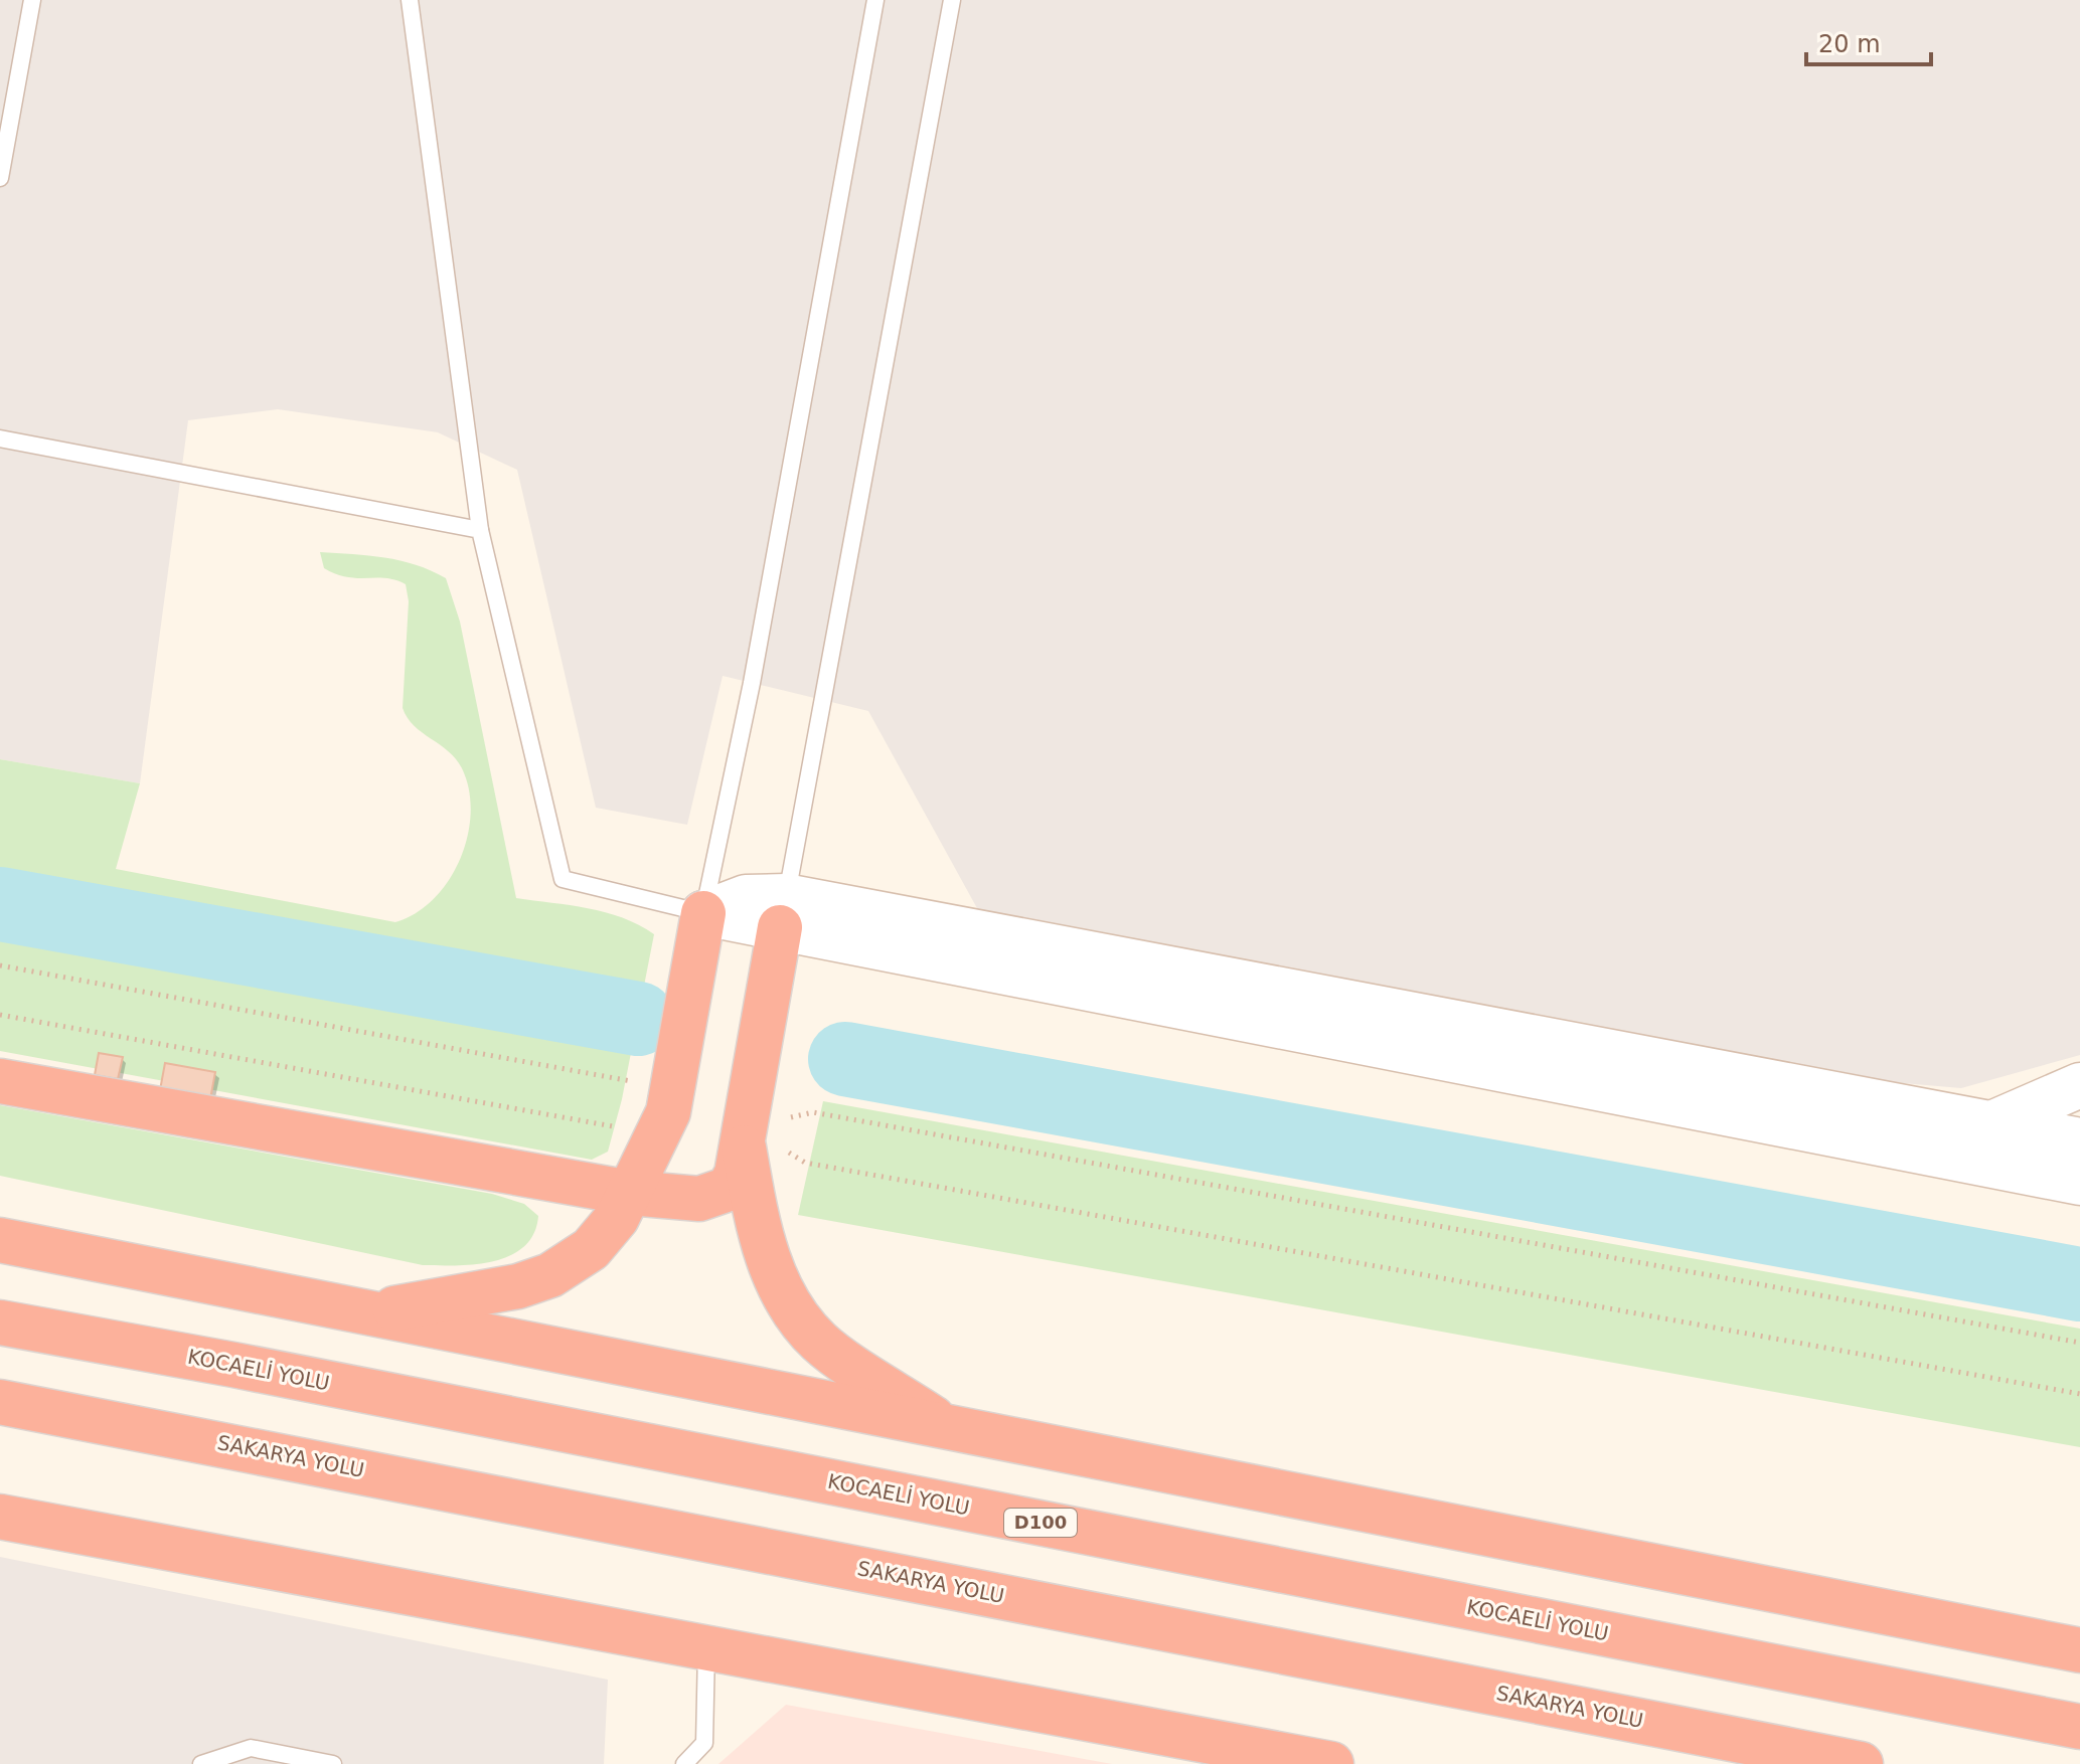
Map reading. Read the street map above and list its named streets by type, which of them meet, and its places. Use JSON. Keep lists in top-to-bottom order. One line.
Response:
{"streets":{"highway":["KOCAELİ YOLU","SAKARYA YOLU","D100"]},"scale_bar":"20 m"}
